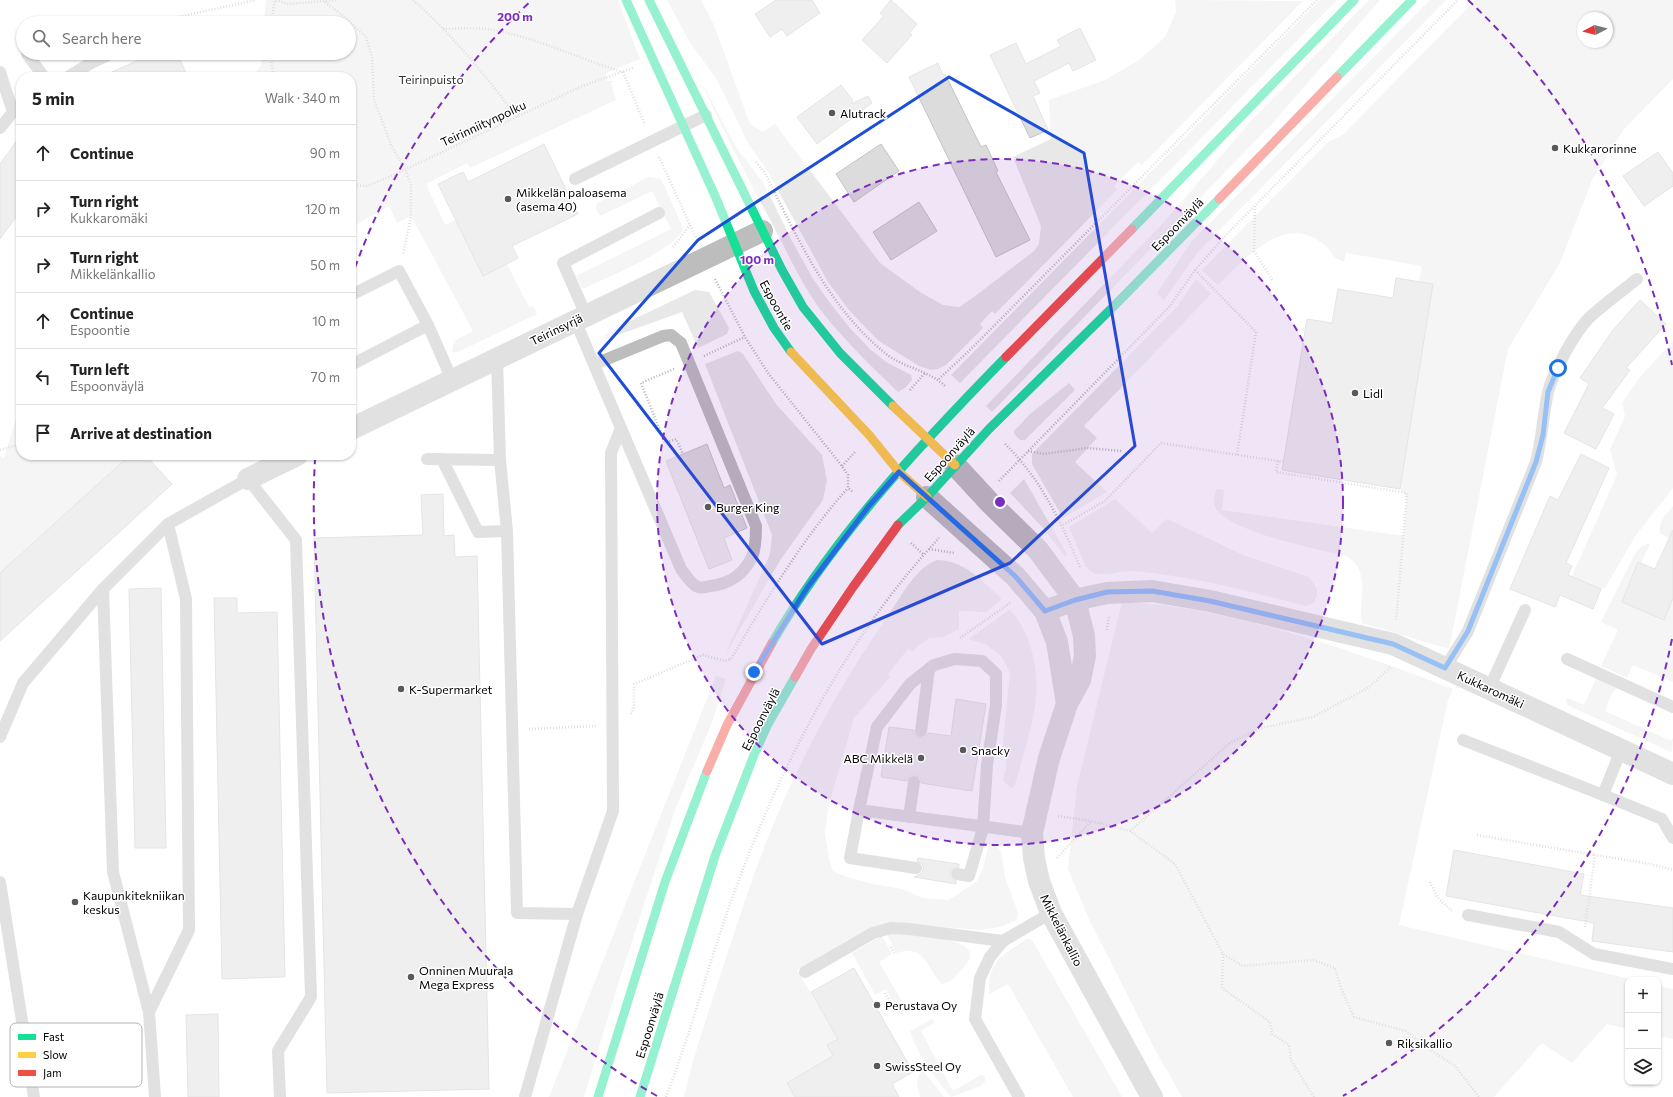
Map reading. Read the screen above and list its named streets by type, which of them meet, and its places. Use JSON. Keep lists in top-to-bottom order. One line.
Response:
{"streets":{"main road":["Espoonväylä","Espoontie"],"street":["Teirinsyrjä","Kukkaromäki","Mikkelänkallio"],"path":["Teirinniitynpolku"]},"crossings":[["Espoonväylä","Espoontie"],["Espoonväylä","Mikkelänkallio"],["Espoontie","Teirinsyrjä"],["Espoontie","Mikkelänkallio"],["Kukkaromäki","Mikkelänkallio"]],"parks":["Teirinpuisto"],"places":["Alutrack","Kukkarorinne","Mikkelän paloasema (asema 40)","Lidl","Burger King","K-Supermarket","Snacky","ABC Mikkelä","Kaupunkitekniikan keskus","Onninen Muurala Mega Express","Perustava Oy","Riksikallio","SwissSteel Oy"],"legend":["Fast","Slow","Jam"],"north":"left","page":{"search":"Search here","heading":["5 min","Walk · 340 m"],"list":[["Continue","90 m"],["Turn right","Kukkaromäki","120 m"],["Turn right","Mikkelänkallio","50 m"],["Continue","Espoontie","10 m"],["Turn left","Espoonväylä","70 m"],"Arrive at destination"],"map_buttons":["+","−"]},"rings":["200 m","100 m"]}
